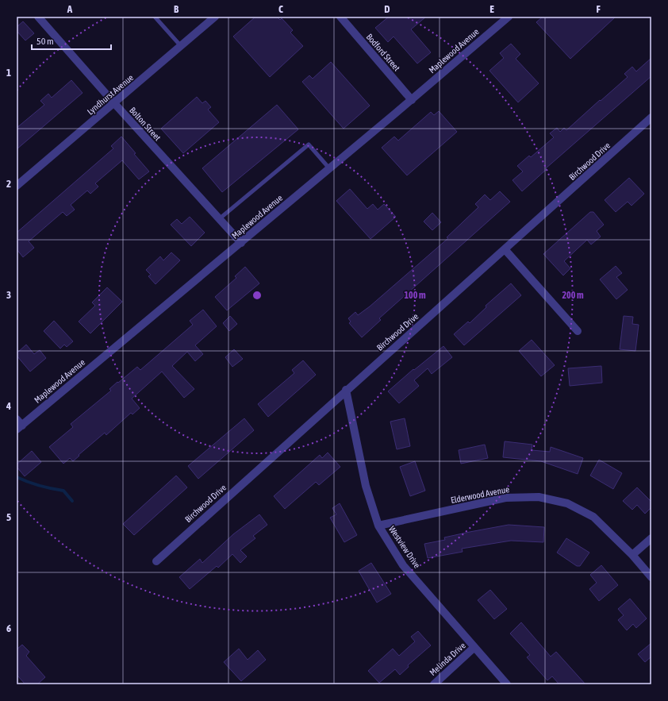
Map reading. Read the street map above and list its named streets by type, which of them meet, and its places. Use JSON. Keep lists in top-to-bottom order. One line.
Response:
{"streets":{"street":["Maplewood Avenue","Bodford Street","Lyndhurst Avenue","Bolton Street","Birchwood Drive","Elderwood Avenue","Westview Drive","Melinda Drive"]},"crossings":[["Maplewood Avenue","Bodford Street"],["Maplewood Avenue","Bolton Street"],["Lyndhurst Avenue","Bolton Street"],["Birchwood Drive","Westview Drive"],["Elderwood Avenue","Westview Drive"],["Westview Drive","Melinda Drive"]],"scale_bar":"50 m","grid":{"columns":["A","B","C","D","E","F"],"rows":["1","2","3","4","5","6"]},"rings":["100 m","200 m"]}
